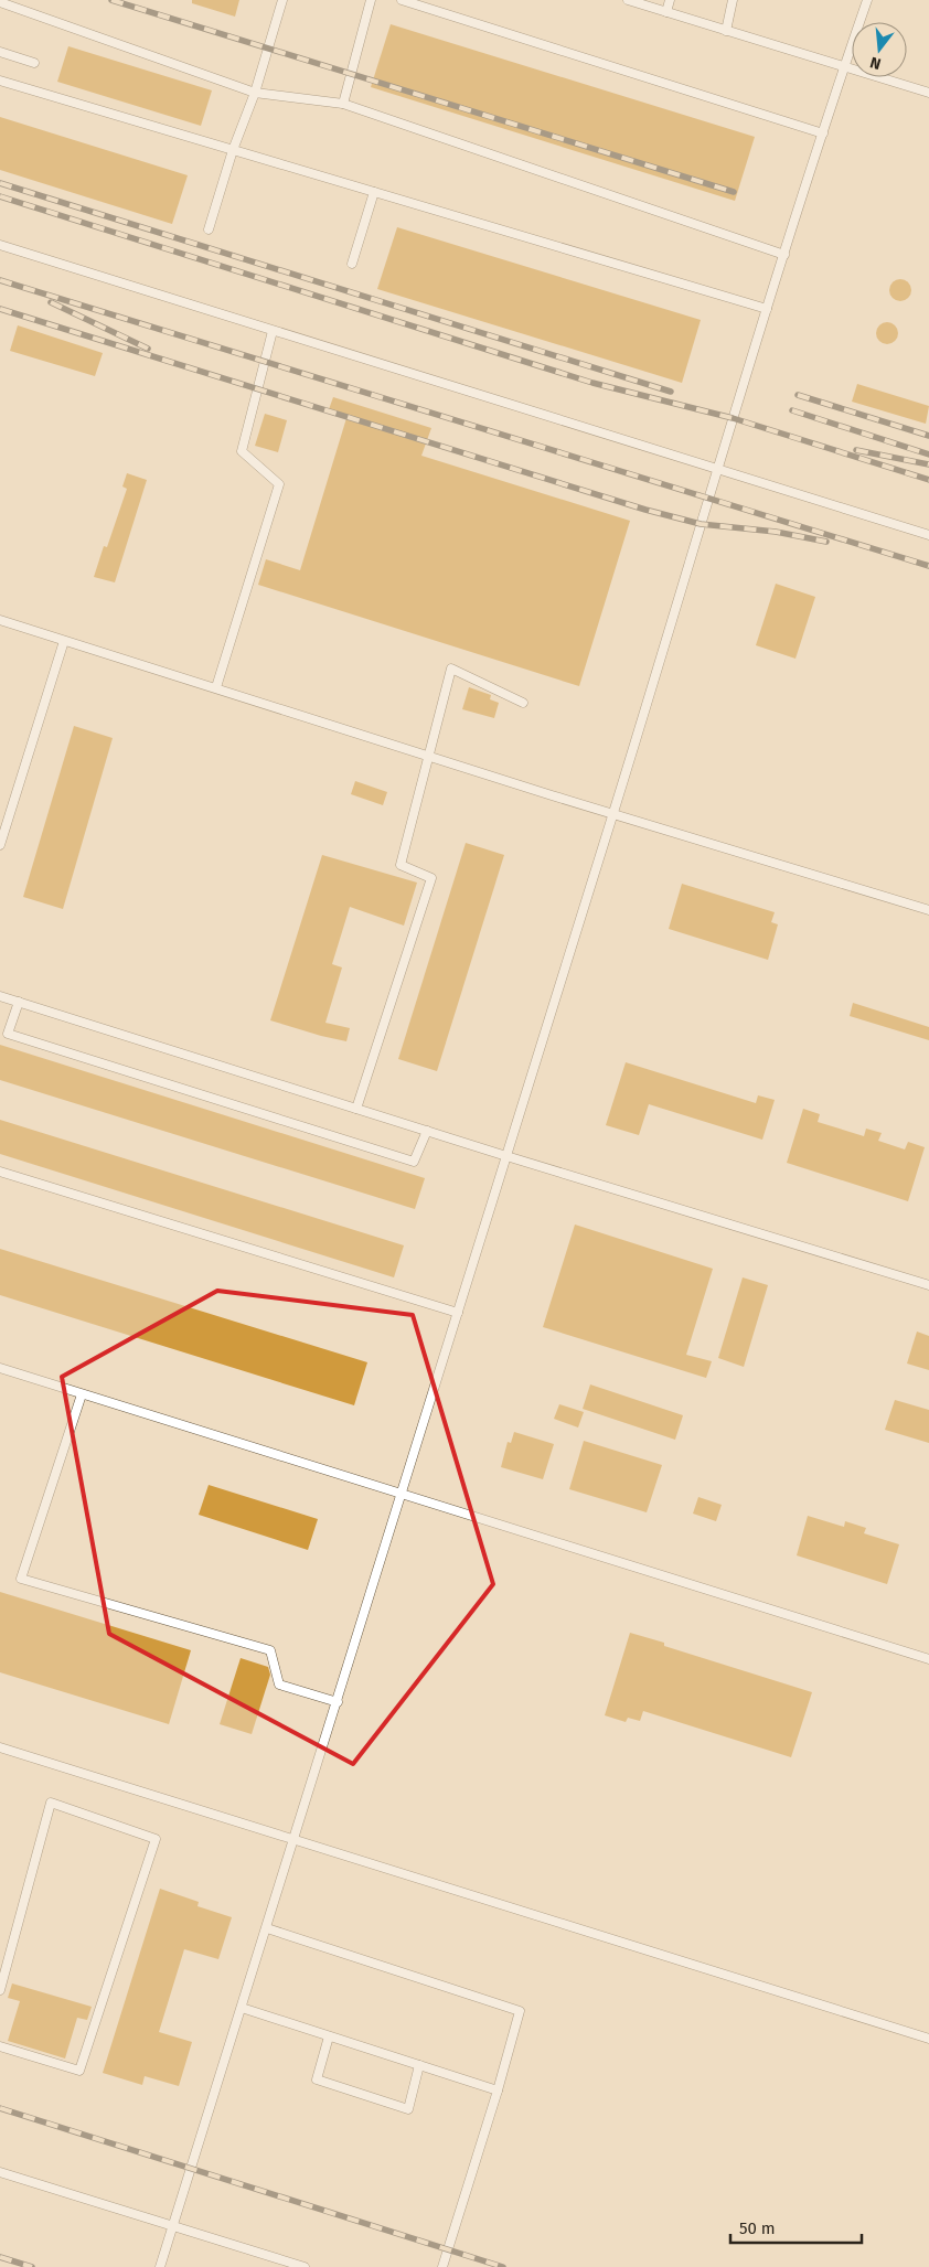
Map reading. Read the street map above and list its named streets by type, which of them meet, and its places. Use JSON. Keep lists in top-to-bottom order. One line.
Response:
{"scale_bar":"50 m","north":"bottom"}
